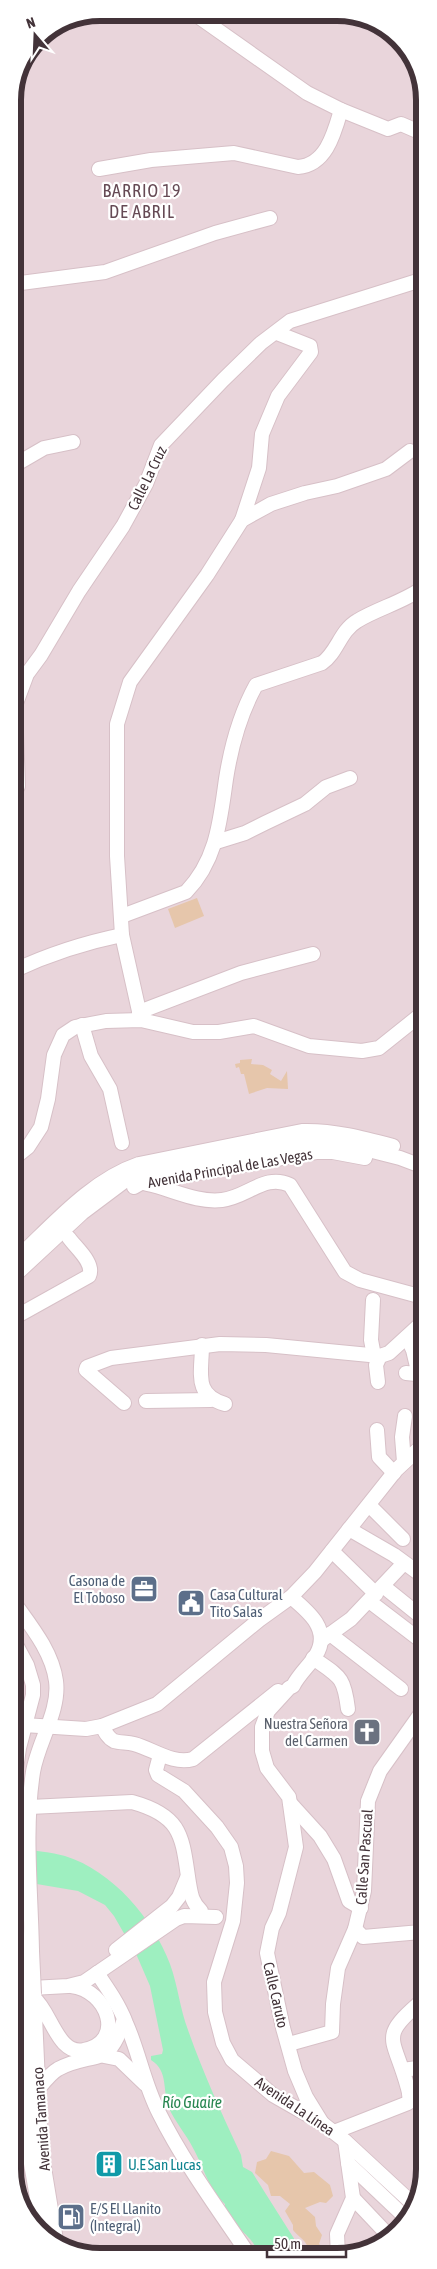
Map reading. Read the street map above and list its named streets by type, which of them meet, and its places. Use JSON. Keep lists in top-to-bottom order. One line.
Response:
{"streets":{"street":["Calle La Cruz","Avenida Principal de Las Vegas","Calle San Pascual","Calle Caruto","Avenida La Línea","Avenida Tamanaco"]},"crossings":[["Calle San Pascual","Calle Caruto"],["Calle Caruto","Avenida La Línea"]],"districts":["BARRIO 19 DE ABRIL"],"water":["Río Guaire"],"places":{"office":["Casona de El Toboso"],"public building":["Casa Cultural Tito Salas"],"church":["Nuestra Señora del Carmen"],"building":["U.E San Lucas"],"fuel station":["E/S El Llanito (Integral)"]},"scale_bar":"50 m","north":"top"}
